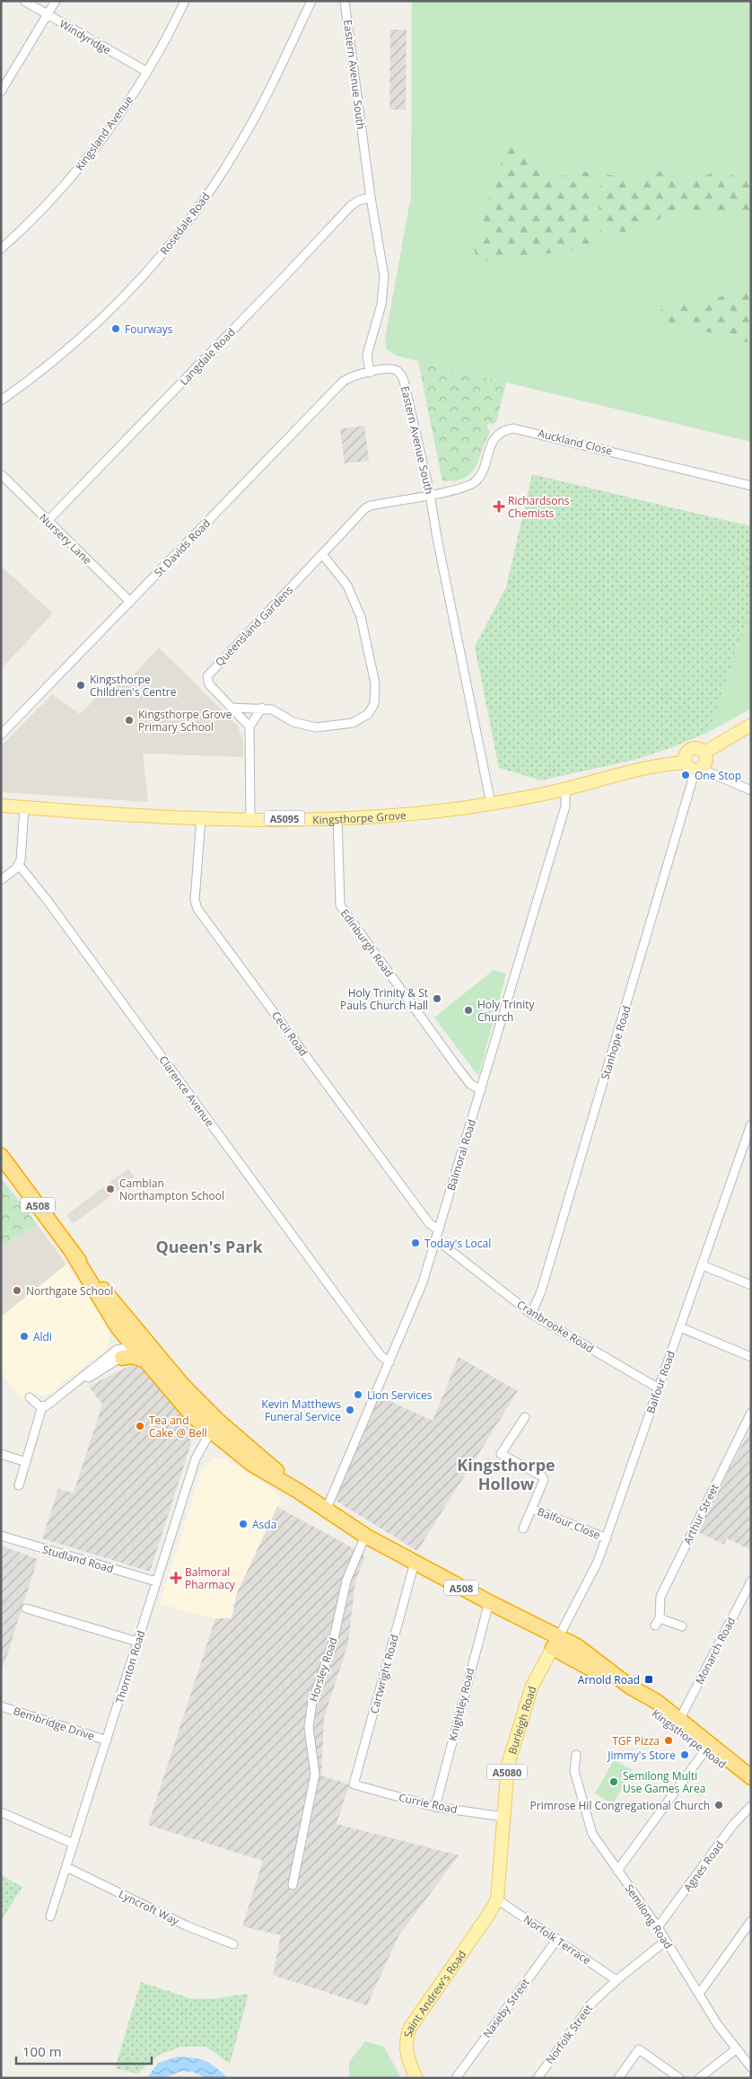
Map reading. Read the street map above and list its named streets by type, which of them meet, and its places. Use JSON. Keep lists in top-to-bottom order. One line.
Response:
{"streets":{"highway":["A508","Kingsthorpe Road"],"main road":["Kingsthorpe Grove","A5095","Burleigh Road","A5080","Saint Andrew's Road"],"street":["Windyridge","Eastern Avenue South","Kingsland Avenue","Rosedale Road","Langdale Road","Auckland Close","Nursery Lane","St Davids Road","Queensland Gardens","Edinburgh Road","Cecil Road","Stanhope Road","Clarence Avenue","Balmoral Road","Cranbrooke Road","Balfour Road","Arthur Street","Balfour Close","Studland Road","Monarch Road","Thornton Road","Horsley Road","Cartwright Road","Knightley Road","Bembridge Drive","Currie Road","Agnes Road","Lyncroft Way","Semilong Road","Norfolk Terrace","Naseby Street","Norfolk Street"]},"crossings":[["Windyridge","Kingsland Avenue"],["Eastern Avenue South","Langdale Road"],["Eastern Avenue South","Auckland Close"],["Eastern Avenue South","St Davids Road"],["Eastern Avenue South","Queensland Gardens"],["Eastern Avenue South","Kingsthorpe Grove"],["Langdale Road","Nursery Lane"],["Auckland Close","Queensland Gardens"],["Nursery Lane","St Davids Road"],["Kingsthorpe Grove","Edinburgh Road"],["Kingsthorpe Grove","Cecil Road"],["Kingsthorpe Grove","Stanhope Road"],["Kingsthorpe Grove","Balmoral Road"],["Edinburgh Road","Balmoral Road"],["Cecil Road","Balmoral Road"],["Stanhope Road","Cranbrooke Road"],["Clarence Avenue","Balmoral Road"],["Balmoral Road","A508"],["Balmoral Road","Cranbrooke Road"],["A508","Balfour Road"],["A508","Thornton Road"],["A508","Horsley Road"],["A508","Cartwright Road"],["A508","Knightley Road"],["A508","Burleigh Road"],["A508","Kingsthorpe Road"],["Cranbrooke Road","Balfour Road"],["Balfour Road","Balfour Close"],["Balfour Road","Burleigh Road"],["Balfour Road","Kingsthorpe Road"],["Studland Road","Thornton Road"],["Monarch Road","Kingsthorpe Road"],["Thornton Road","Bembridge Drive"],["Thornton Road","Lyncroft Way"],["Cartwright Road","Currie Road"],["Knightley Road","Currie Road"],["Burleigh Road","Kingsthorpe Road"],["Burleigh Road","Currie Road"],["Burleigh Road","Norfolk Terrace"],["Burleigh Road","Saint Andrew's Road"],["Agnes Road","Semilong Road"],["Semilong Road","Norfolk Street"],["Norfolk Terrace","Naseby Street"],["Norfolk Terrace","Norfolk Street"]],"districts":["Queen's Park","Kingsthorpe Hollow"],"places":{"other":["Fourways","Kingsthorpe Children's Centre","Kingsthorpe Grove Primary School","One Stop","Holy Trinity & St Pauls Church Hall","Holy Trinity Church","Cambian Northampton School","Today's Local","Northgate School","Aldi","Lion Services","Kevin Matthews Funeral Service","Tea and Cake @ Bell","Asda","TGF Pizza","Jimmy's Store","Semilong Multi Use Games Area","Primrose Hil Congregational Church"],"health":["Richardsons Chemists","Balmoral Pharmacy"],"transit":["Arnold Road"]},"scale_bar":"100 m"}
